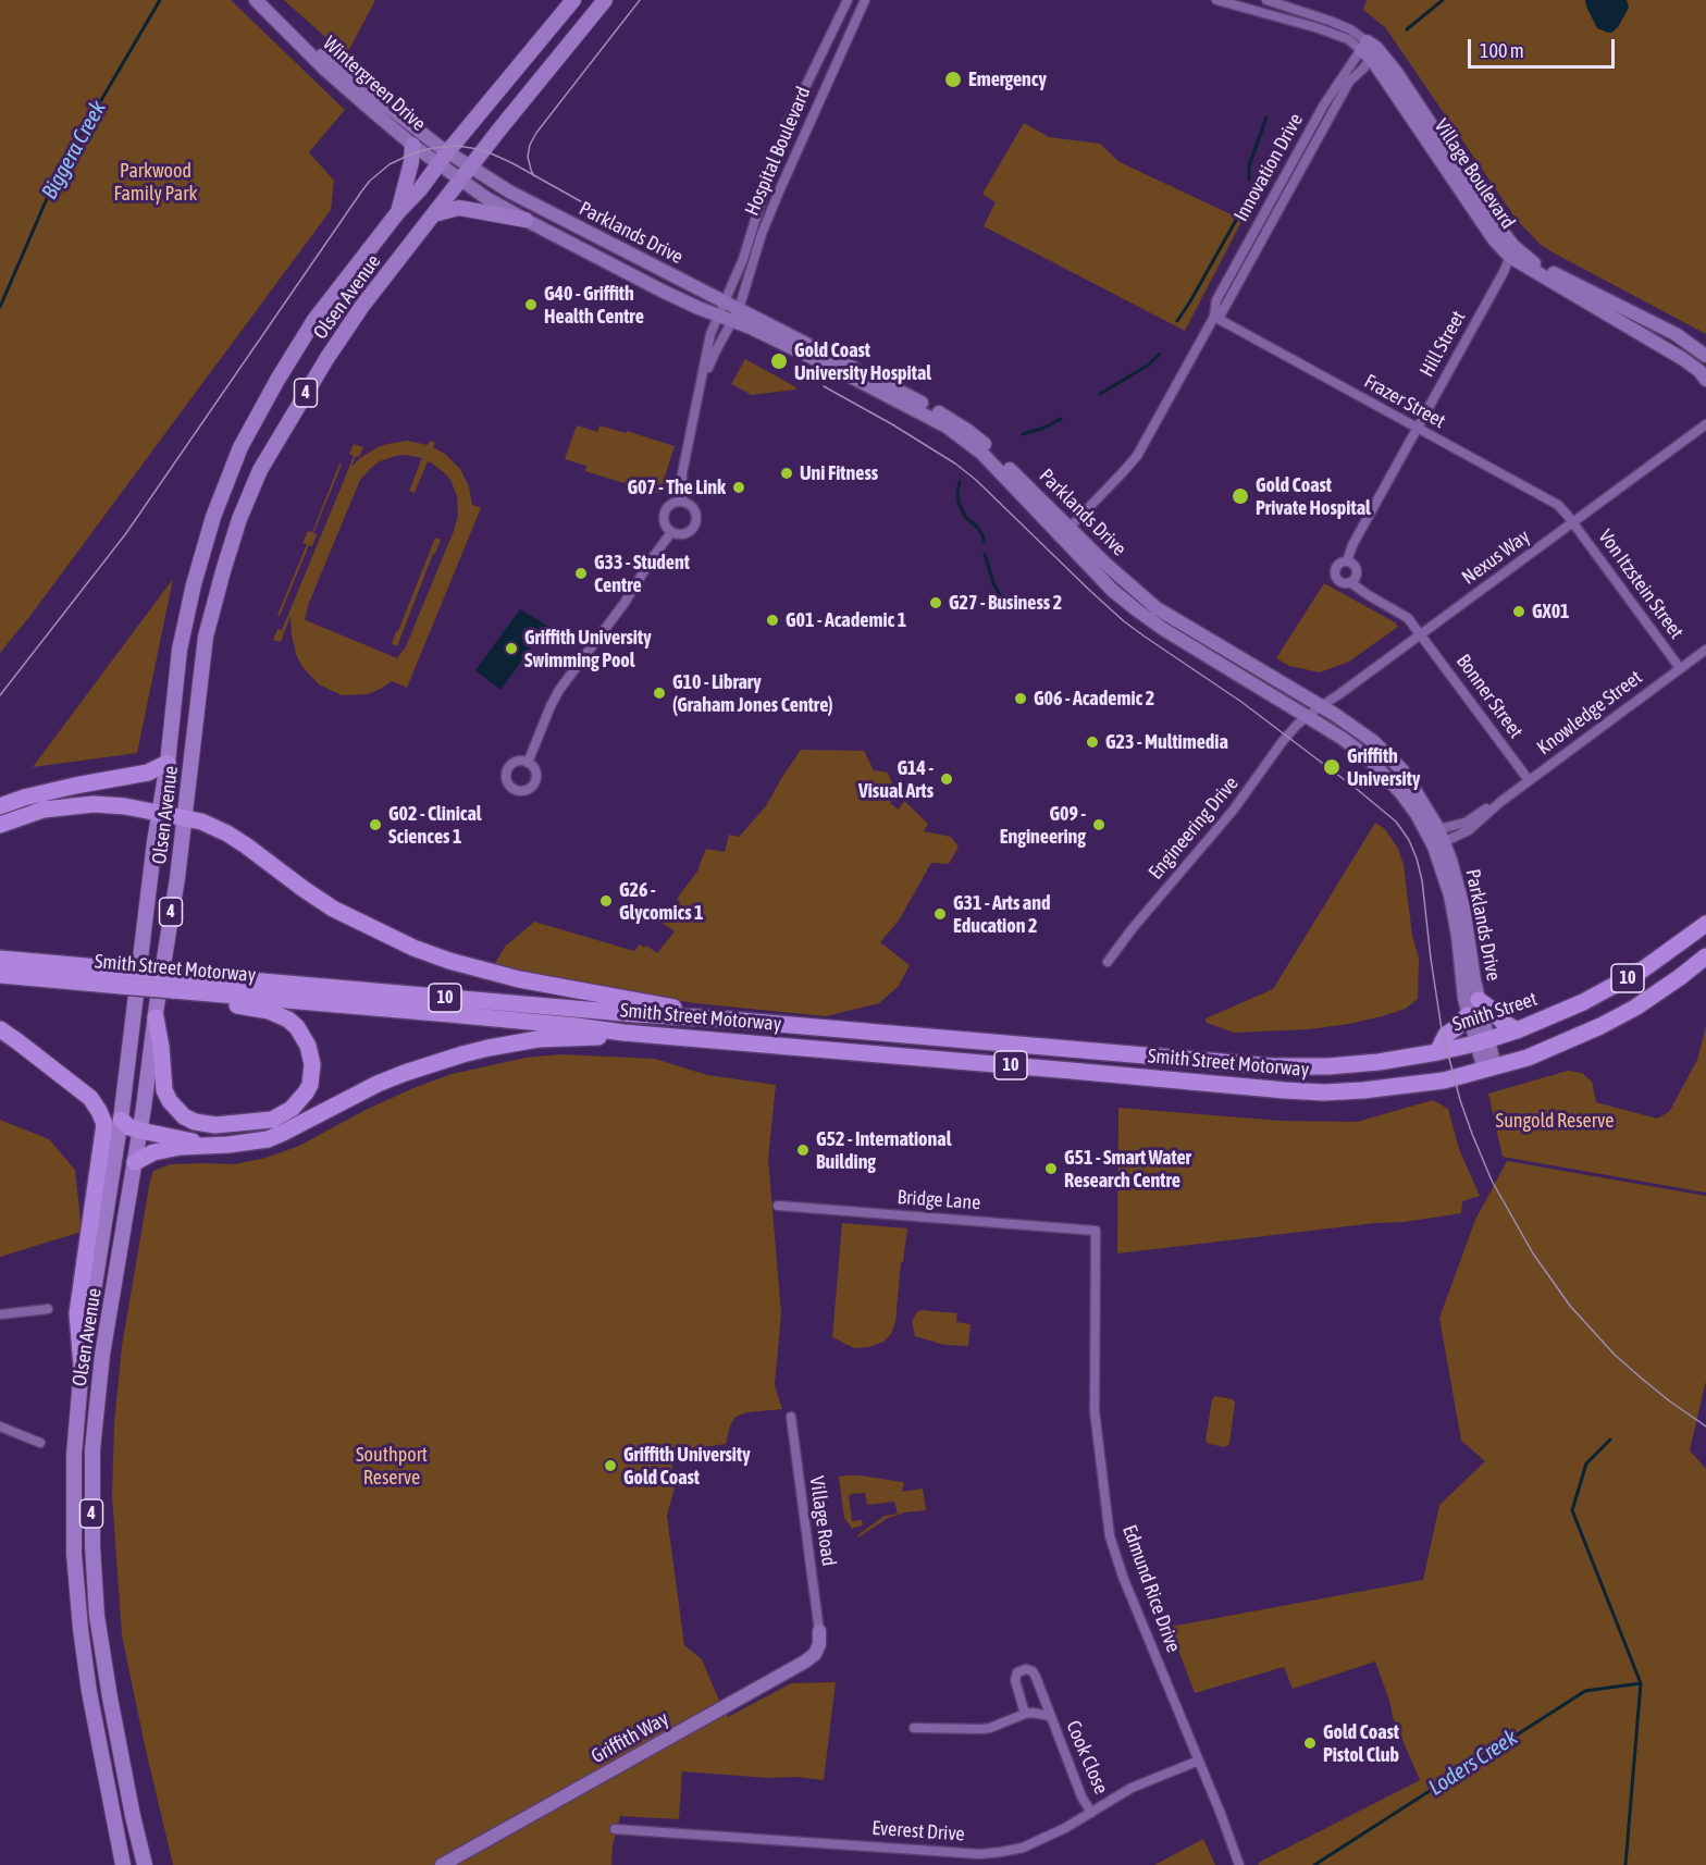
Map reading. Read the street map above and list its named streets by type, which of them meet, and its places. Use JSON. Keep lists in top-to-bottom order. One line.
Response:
{"streets":{"highway":["Smith Street Motorway","10","Smith Street"],"main road":["Olsen Avenue","4"],"street":["Wintergreen Drive","Hospital Boulevard","Innovation Drive","Village Boulevard","Parklands Drive","Hill Street","Frazer Street","Nexus Way","Von Itzstein Street","Bonner Street","Knowledge Street","Engineering Drive","Bridge Lane","Village Road","Edmund Rice Drive","Griffith Way","Cook Close","Everest Drive"]},"crossings":[["Wintergreen Drive","Parklands Drive"],["Wintergreen Drive","Olsen Avenue"],["Hospital Boulevard","Parklands Drive"],["Innovation Drive","Village Boulevard"],["Innovation Drive","Parklands Drive"],["Innovation Drive","Frazer Street"],["Village Boulevard","Hill Street"],["Parklands Drive","Olsen Avenue"],["Parklands Drive","Nexus Way"],["Parklands Drive","Knowledge Street"],["Parklands Drive","Engineering Drive"],["Parklands Drive","Smith Street Motorway"],["Parklands Drive","10"],["Parklands Drive","Smith Street"],["Hill Street","Frazer Street"],["Frazer Street","Nexus Way"],["Frazer Street","Von Itzstein Street"],["Nexus Way","Von Itzstein Street"],["Nexus Way","Bonner Street"],["Nexus Way","Engineering Drive"],["Von Itzstein Street","Knowledge Street"],["Bonner Street","Knowledge Street"],["Smith Street Motorway","10"],["Smith Street Motorway","Smith Street"],["Bridge Lane","Edmund Rice Drive"],["Village Road","Griffith Way"],["Edmund Rice Drive","Everest Drive"],["Cook Close","Everest Drive"]],"water":["Biggera Creek","Loders Creek"],"parks":["Parkwood Family Park","Sungold Reserve","Southport Reserve"],"places":["Emergency","G40 - Griffith Health Centre","Gold Coast University Hospital","Uni Fitness","G07 - The Link","Gold Coast Private Hospital","G33 - Student Centre","G27 - Business 2","GX01","G01 - Academic 1","Griffith University Swimming Pool","G10 - Library (Graham Jones Centre)","G06 - Academic 2","G23 - Multimedia","Griffith University","G14 - Visual Arts","G02 - Clinical Sciences 1","G09 - Engineering","G26 - Glycomics 1","G31 - Arts and Education 2","G52 - International Building","G51 - Smart Water Research Centre","Griffith University Gold Coast","Gold Coast Pistol Club"],"scale_bar":"100 m"}
